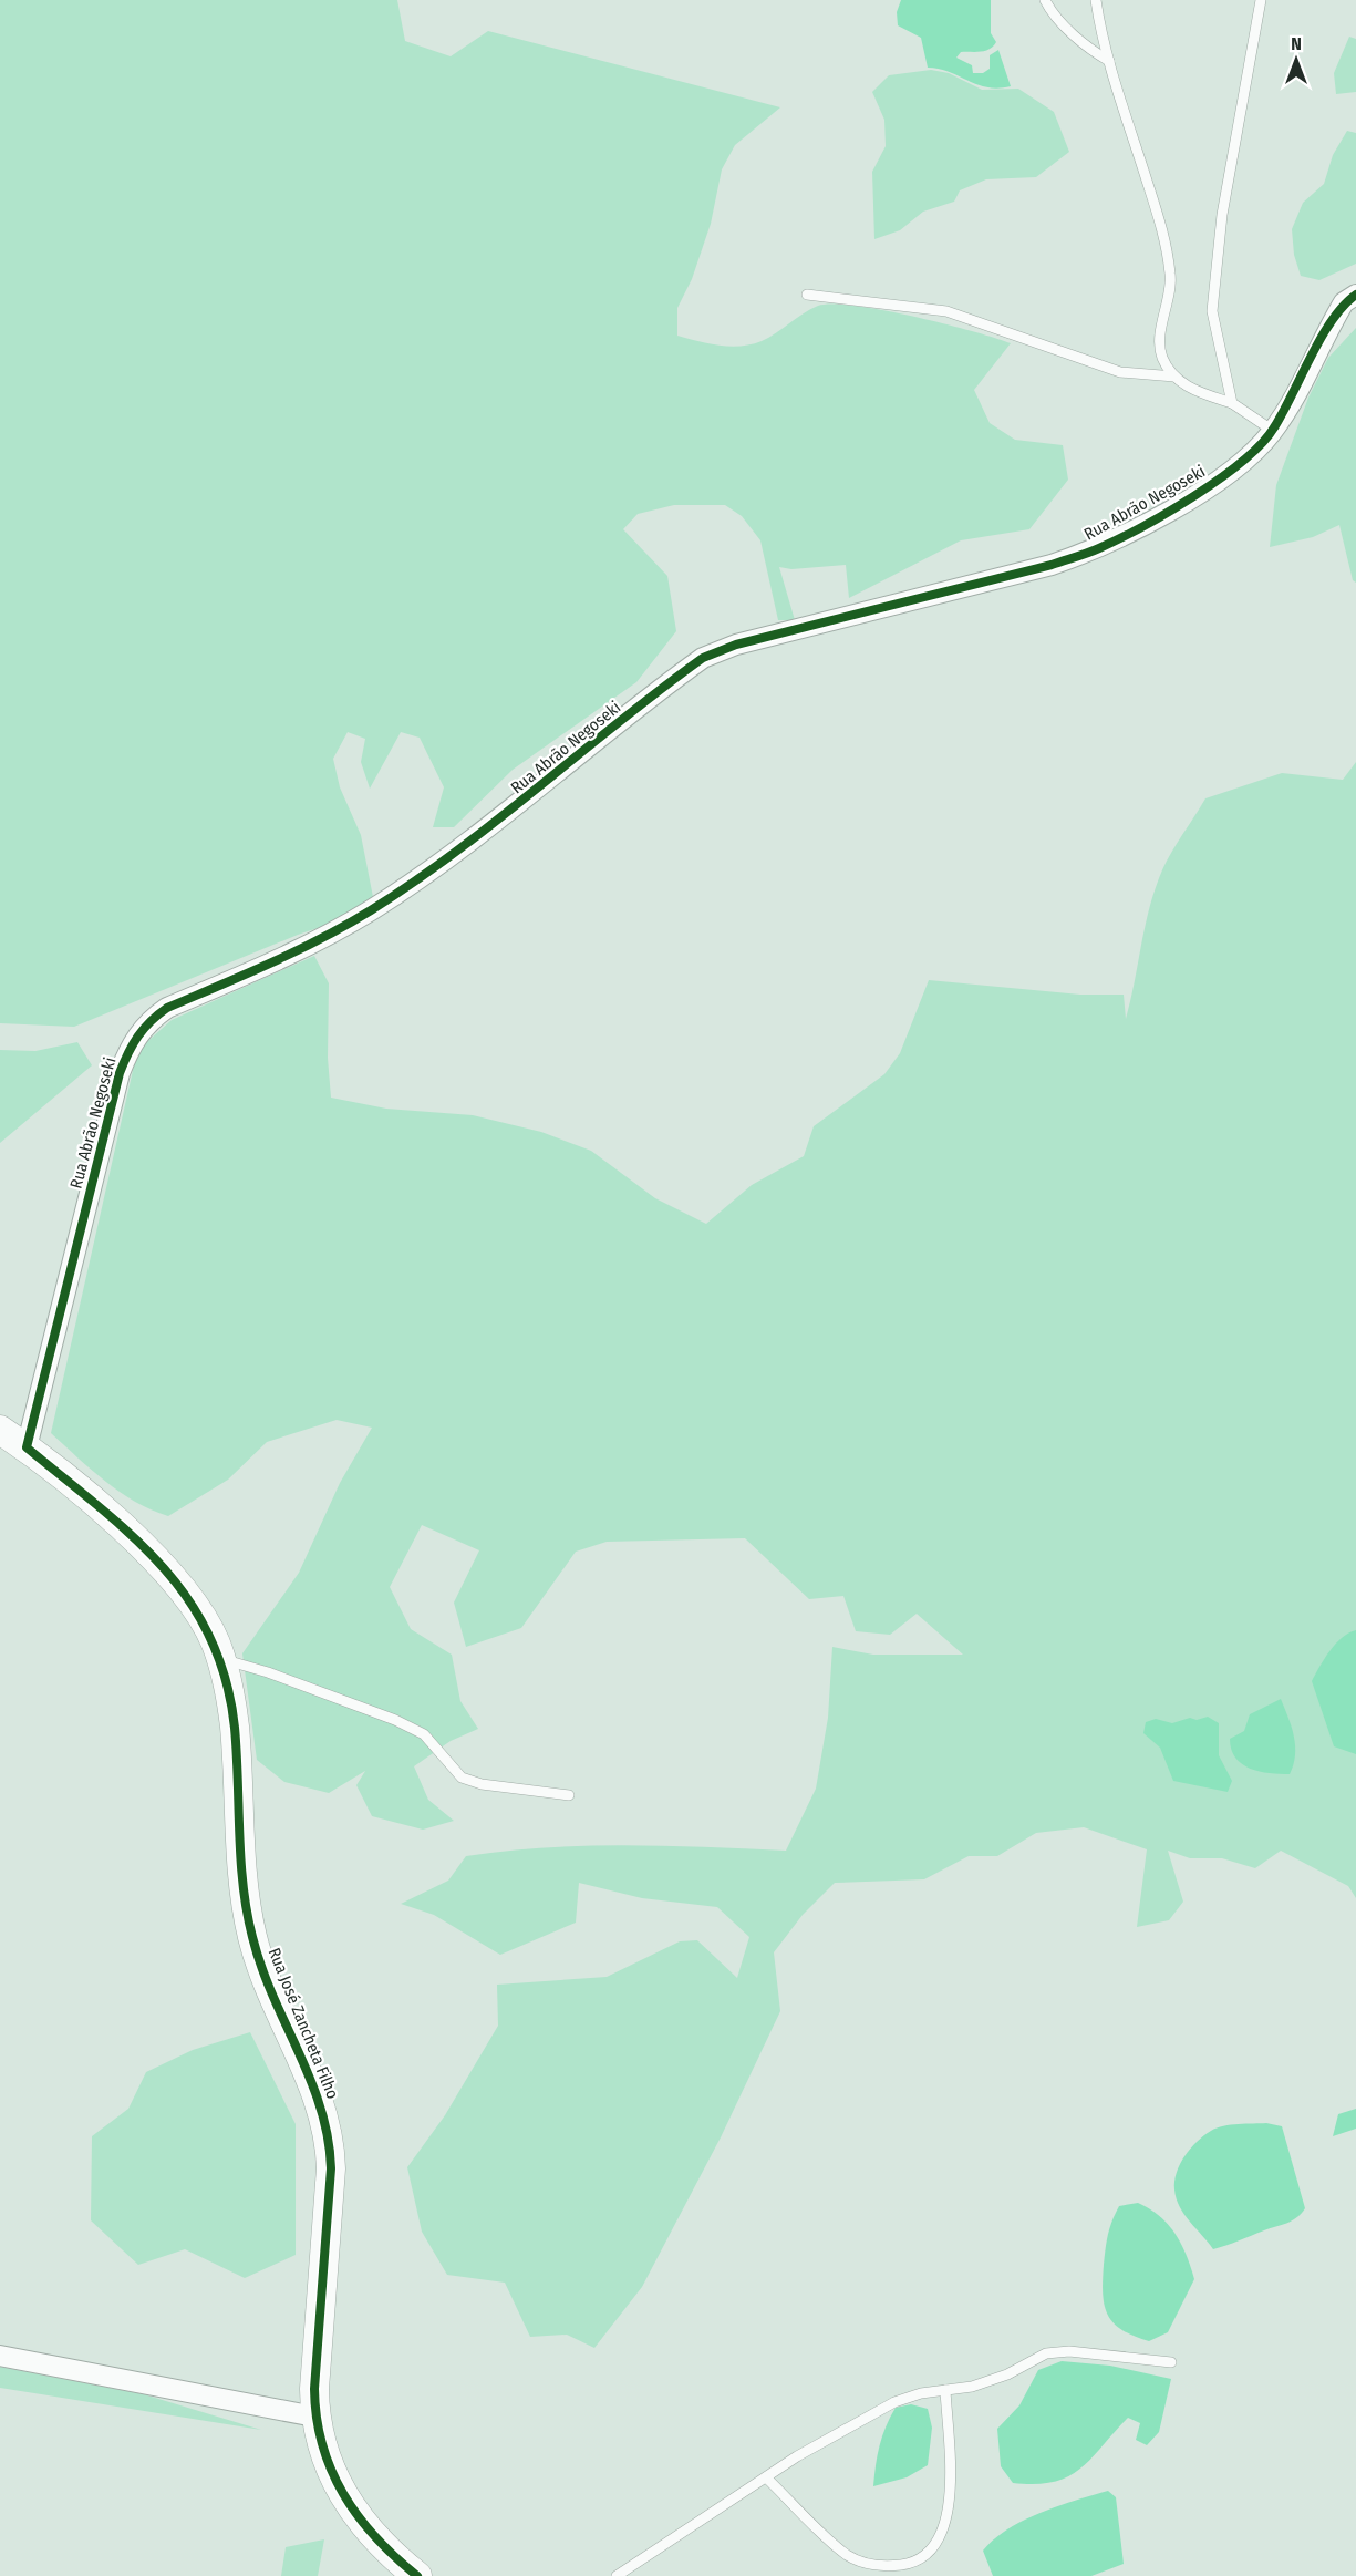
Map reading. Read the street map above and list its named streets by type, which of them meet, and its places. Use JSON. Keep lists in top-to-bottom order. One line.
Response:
{"streets":{"street":["Rua Abrão Negoseki","Rua José Zancheta Filho"]},"crossings":[["Rua Abrão Negoseki","Rua José Zancheta Filho"]],"north":"top"}
